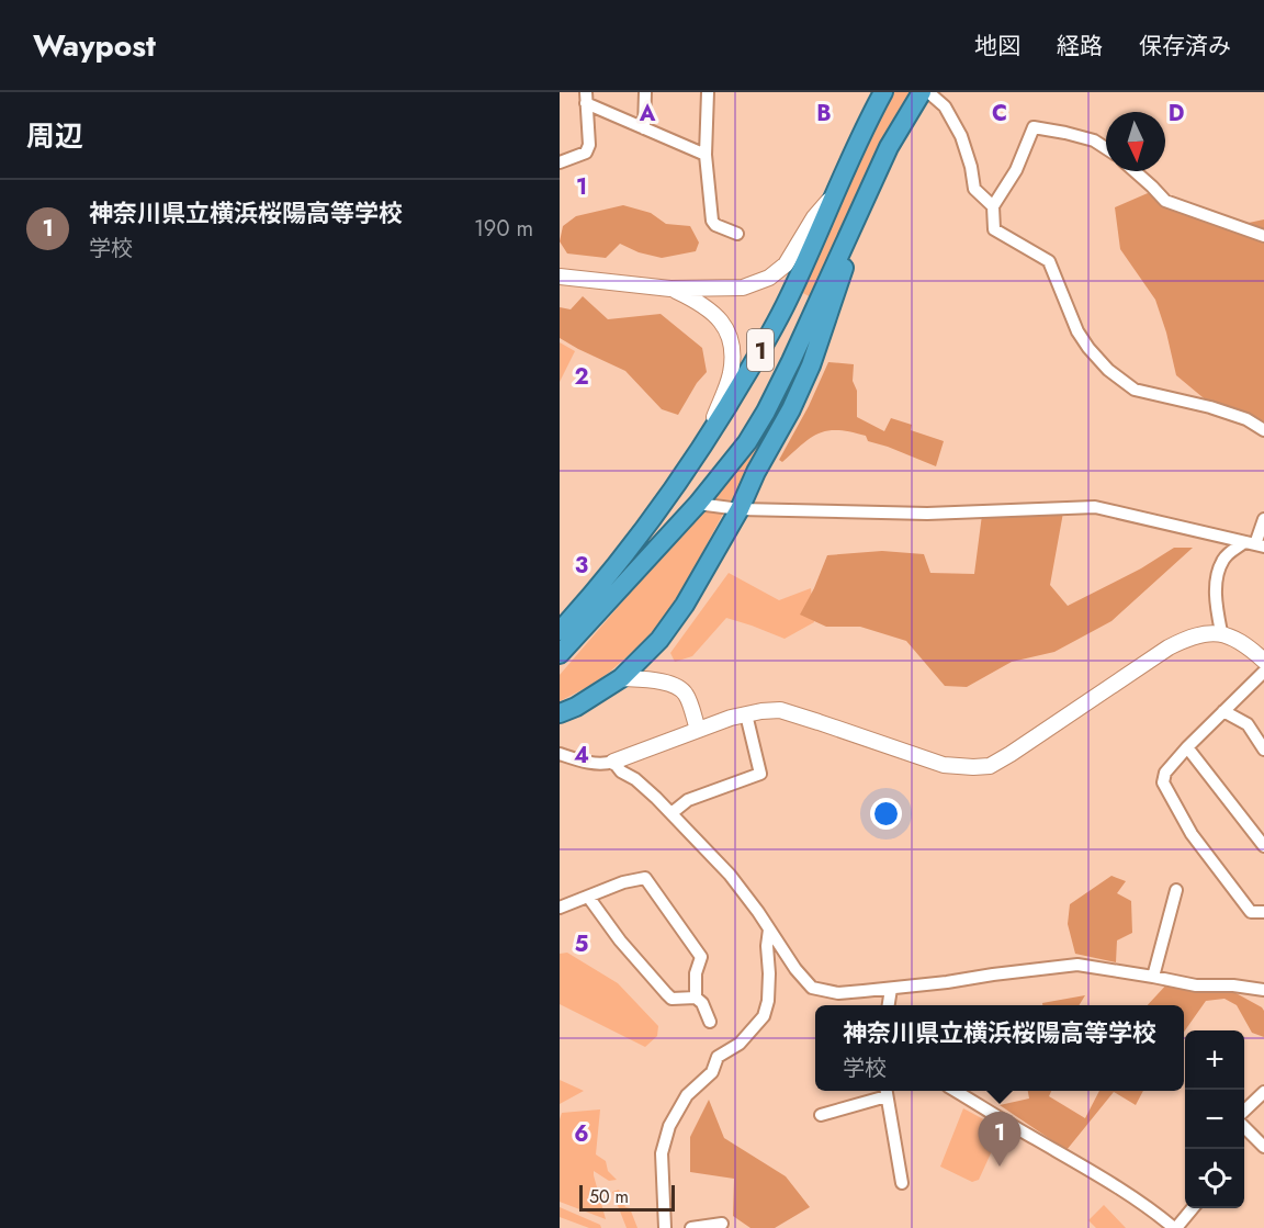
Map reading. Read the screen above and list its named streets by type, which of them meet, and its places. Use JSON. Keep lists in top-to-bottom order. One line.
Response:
{"streets":{"highway":["1"]},"scale_bar":"50 m","north":"bottom","page":{"header":"Waypost","nav":["地図","経路","保存済み"],"heading":"周辺","list":[{"mark":"1","name":"神奈川県立横浜桜陽高等学校","note":"学校","value":"190 m"}],"popup":["神奈川県立横浜桜陽高等学校","学校"],"map_buttons":["+","−"],"pins":"1","scale":"50 m"},"grid":{"columns":["A","B","C","D"],"rows":["1","2","3","4","5","6"]}}
